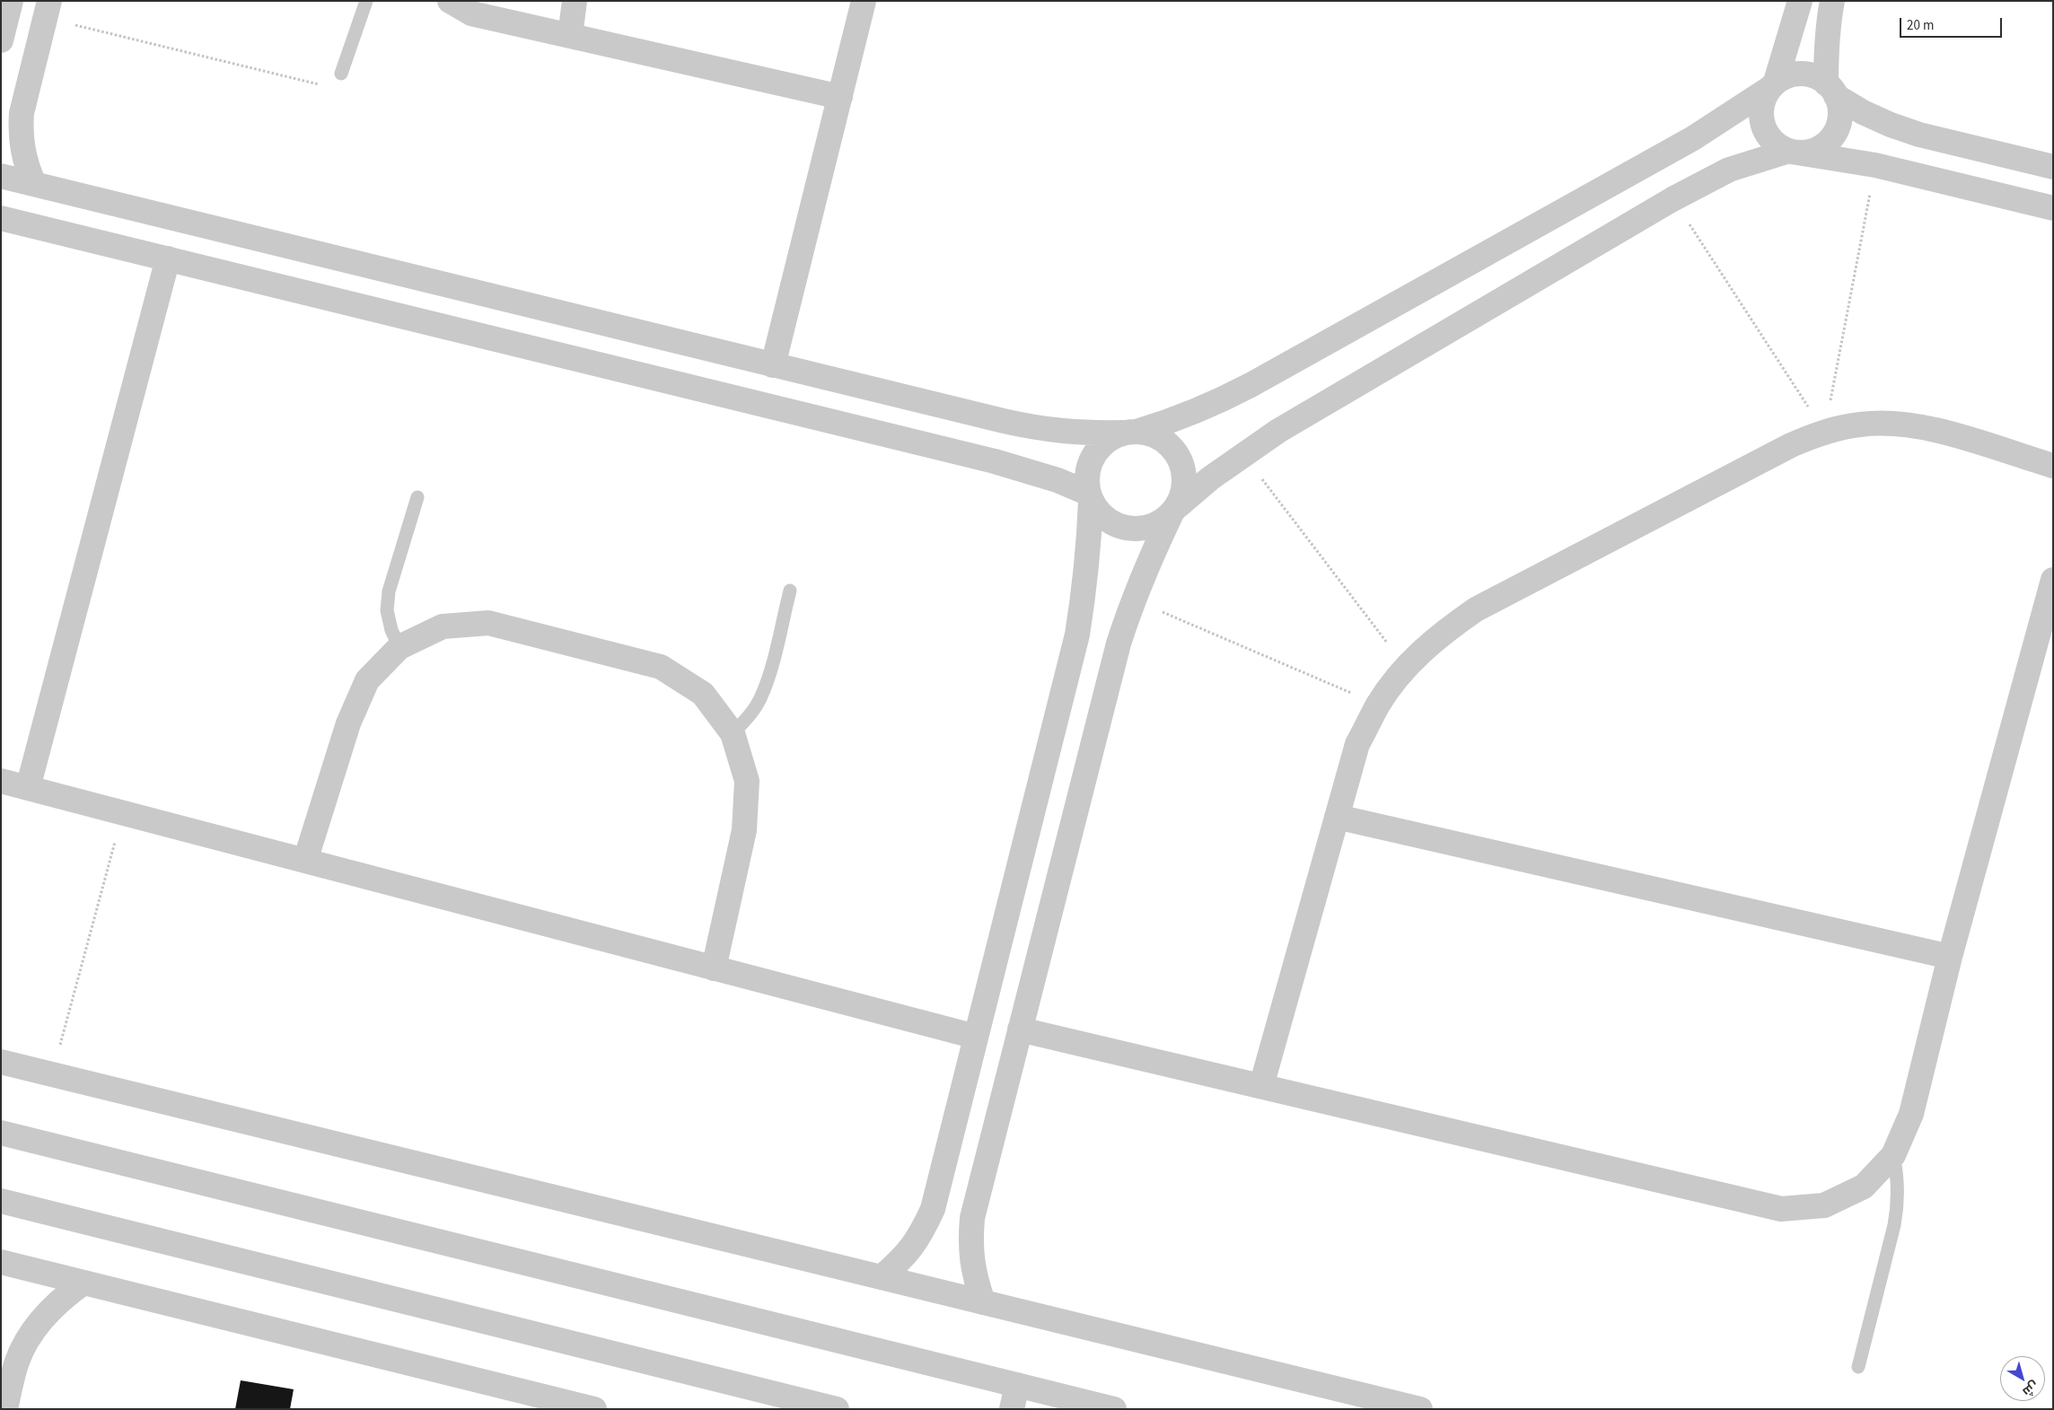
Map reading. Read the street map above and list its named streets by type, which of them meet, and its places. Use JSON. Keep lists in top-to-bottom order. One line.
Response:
{"scale_bar":"20 m","north":"bottom right"}
